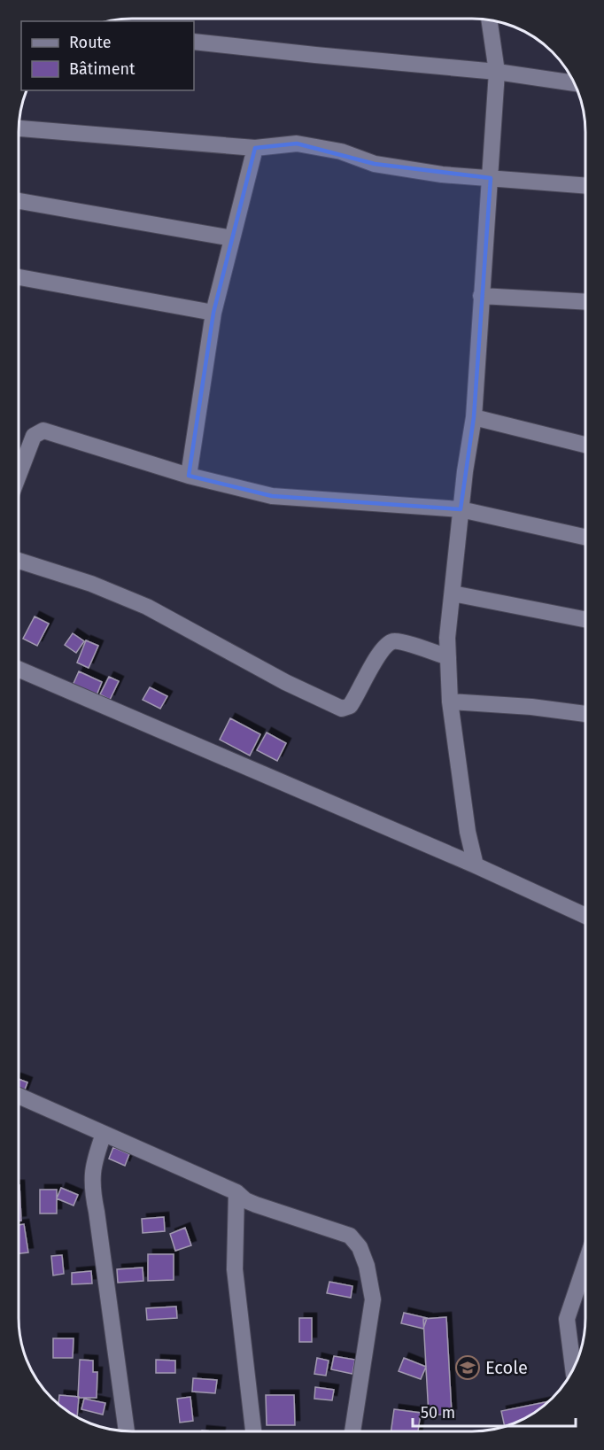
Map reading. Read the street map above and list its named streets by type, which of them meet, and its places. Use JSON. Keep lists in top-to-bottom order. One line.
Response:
{"places":{"school or university":["Ecole"]},"legend":["Route","Bâtiment"],"scale_bar":"50 m"}
